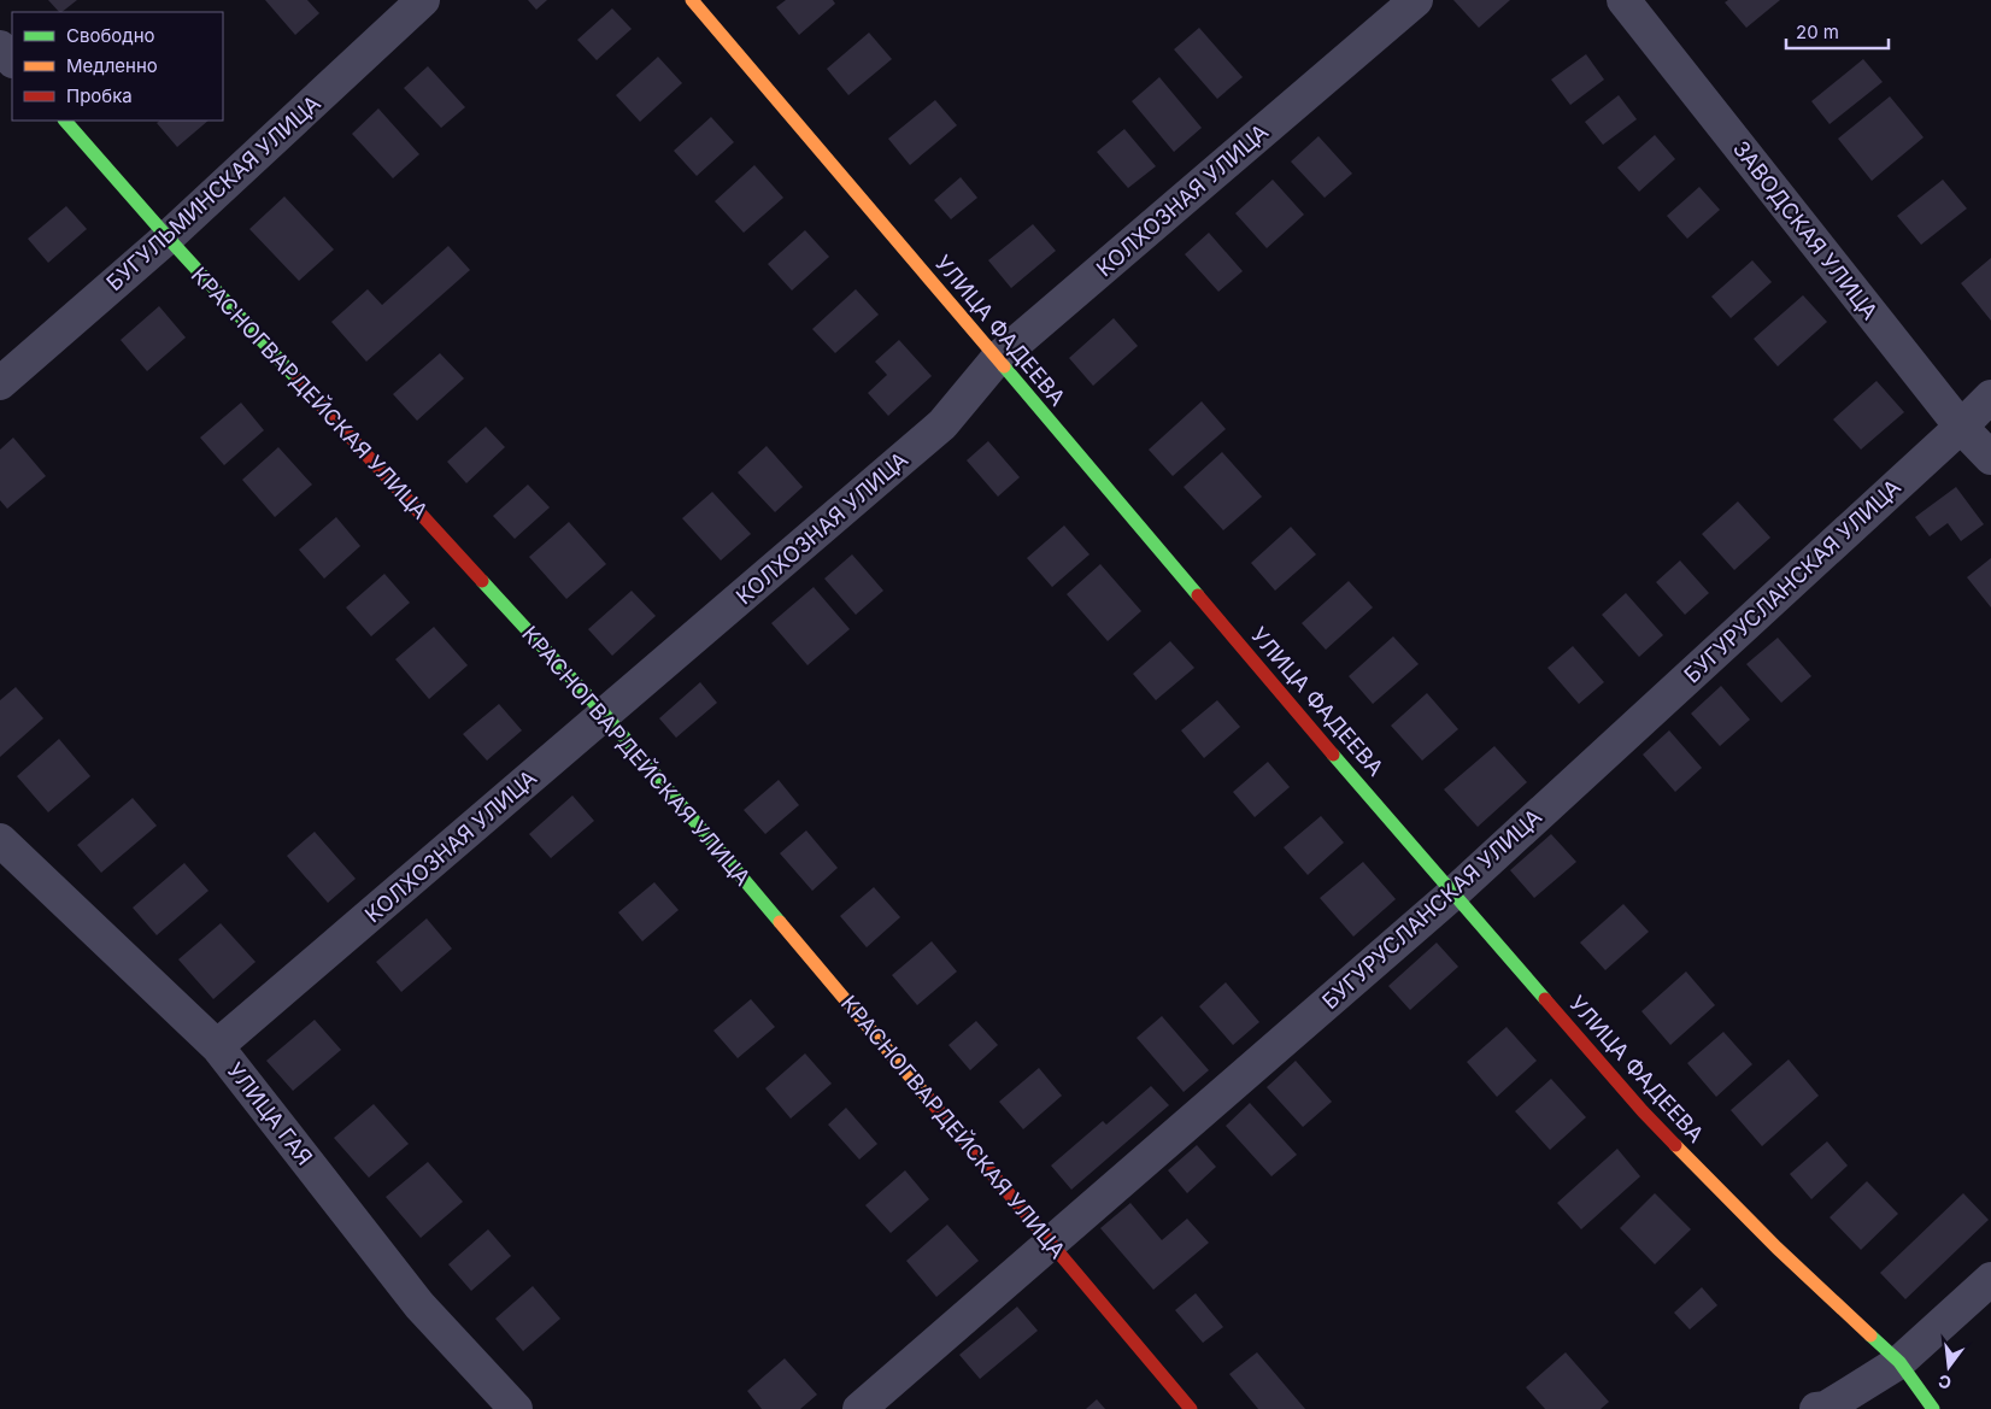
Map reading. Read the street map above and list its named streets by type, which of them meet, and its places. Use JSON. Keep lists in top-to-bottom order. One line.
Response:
{"streets":{"street":["БУГУЛЬМИНСКАЯ УЛИЦА","КОЛХОЗНАЯ УЛИЦА","ЗАВОДСКАЯ УЛИЦА","УЛИЦА ФАДЕЕВА","КРАСНОГВАРДЕЙСКАЯ УЛИЦА","БУГУРУСЛАНСКАЯ УЛИЦА","УЛИЦА ГАЯ"]},"crossings":[["БУГУЛЬМИНСКАЯ УЛИЦА","КРАСНОГВАРДЕЙСКАЯ УЛИЦА"],["КОЛХОЗНАЯ УЛИЦА","УЛИЦА ФАДЕЕВА"],["КОЛХОЗНАЯ УЛИЦА","КРАСНОГВАРДЕЙСКАЯ УЛИЦА"],["КОЛХОЗНАЯ УЛИЦА","УЛИЦА ГАЯ"],["ЗАВОДСКАЯ УЛИЦА","БУГУРУСЛАНСКАЯ УЛИЦА"],["УЛИЦА ФАДЕЕВА","БУГУРУСЛАНСКАЯ УЛИЦА"],["КРАСНОГВАРДЕЙСКАЯ УЛИЦА","БУГУРУСЛАНСКАЯ УЛИЦА"]],"legend":["Свободно","Медленно","Пробка"],"scale_bar":"20 m","north":"bottom"}
